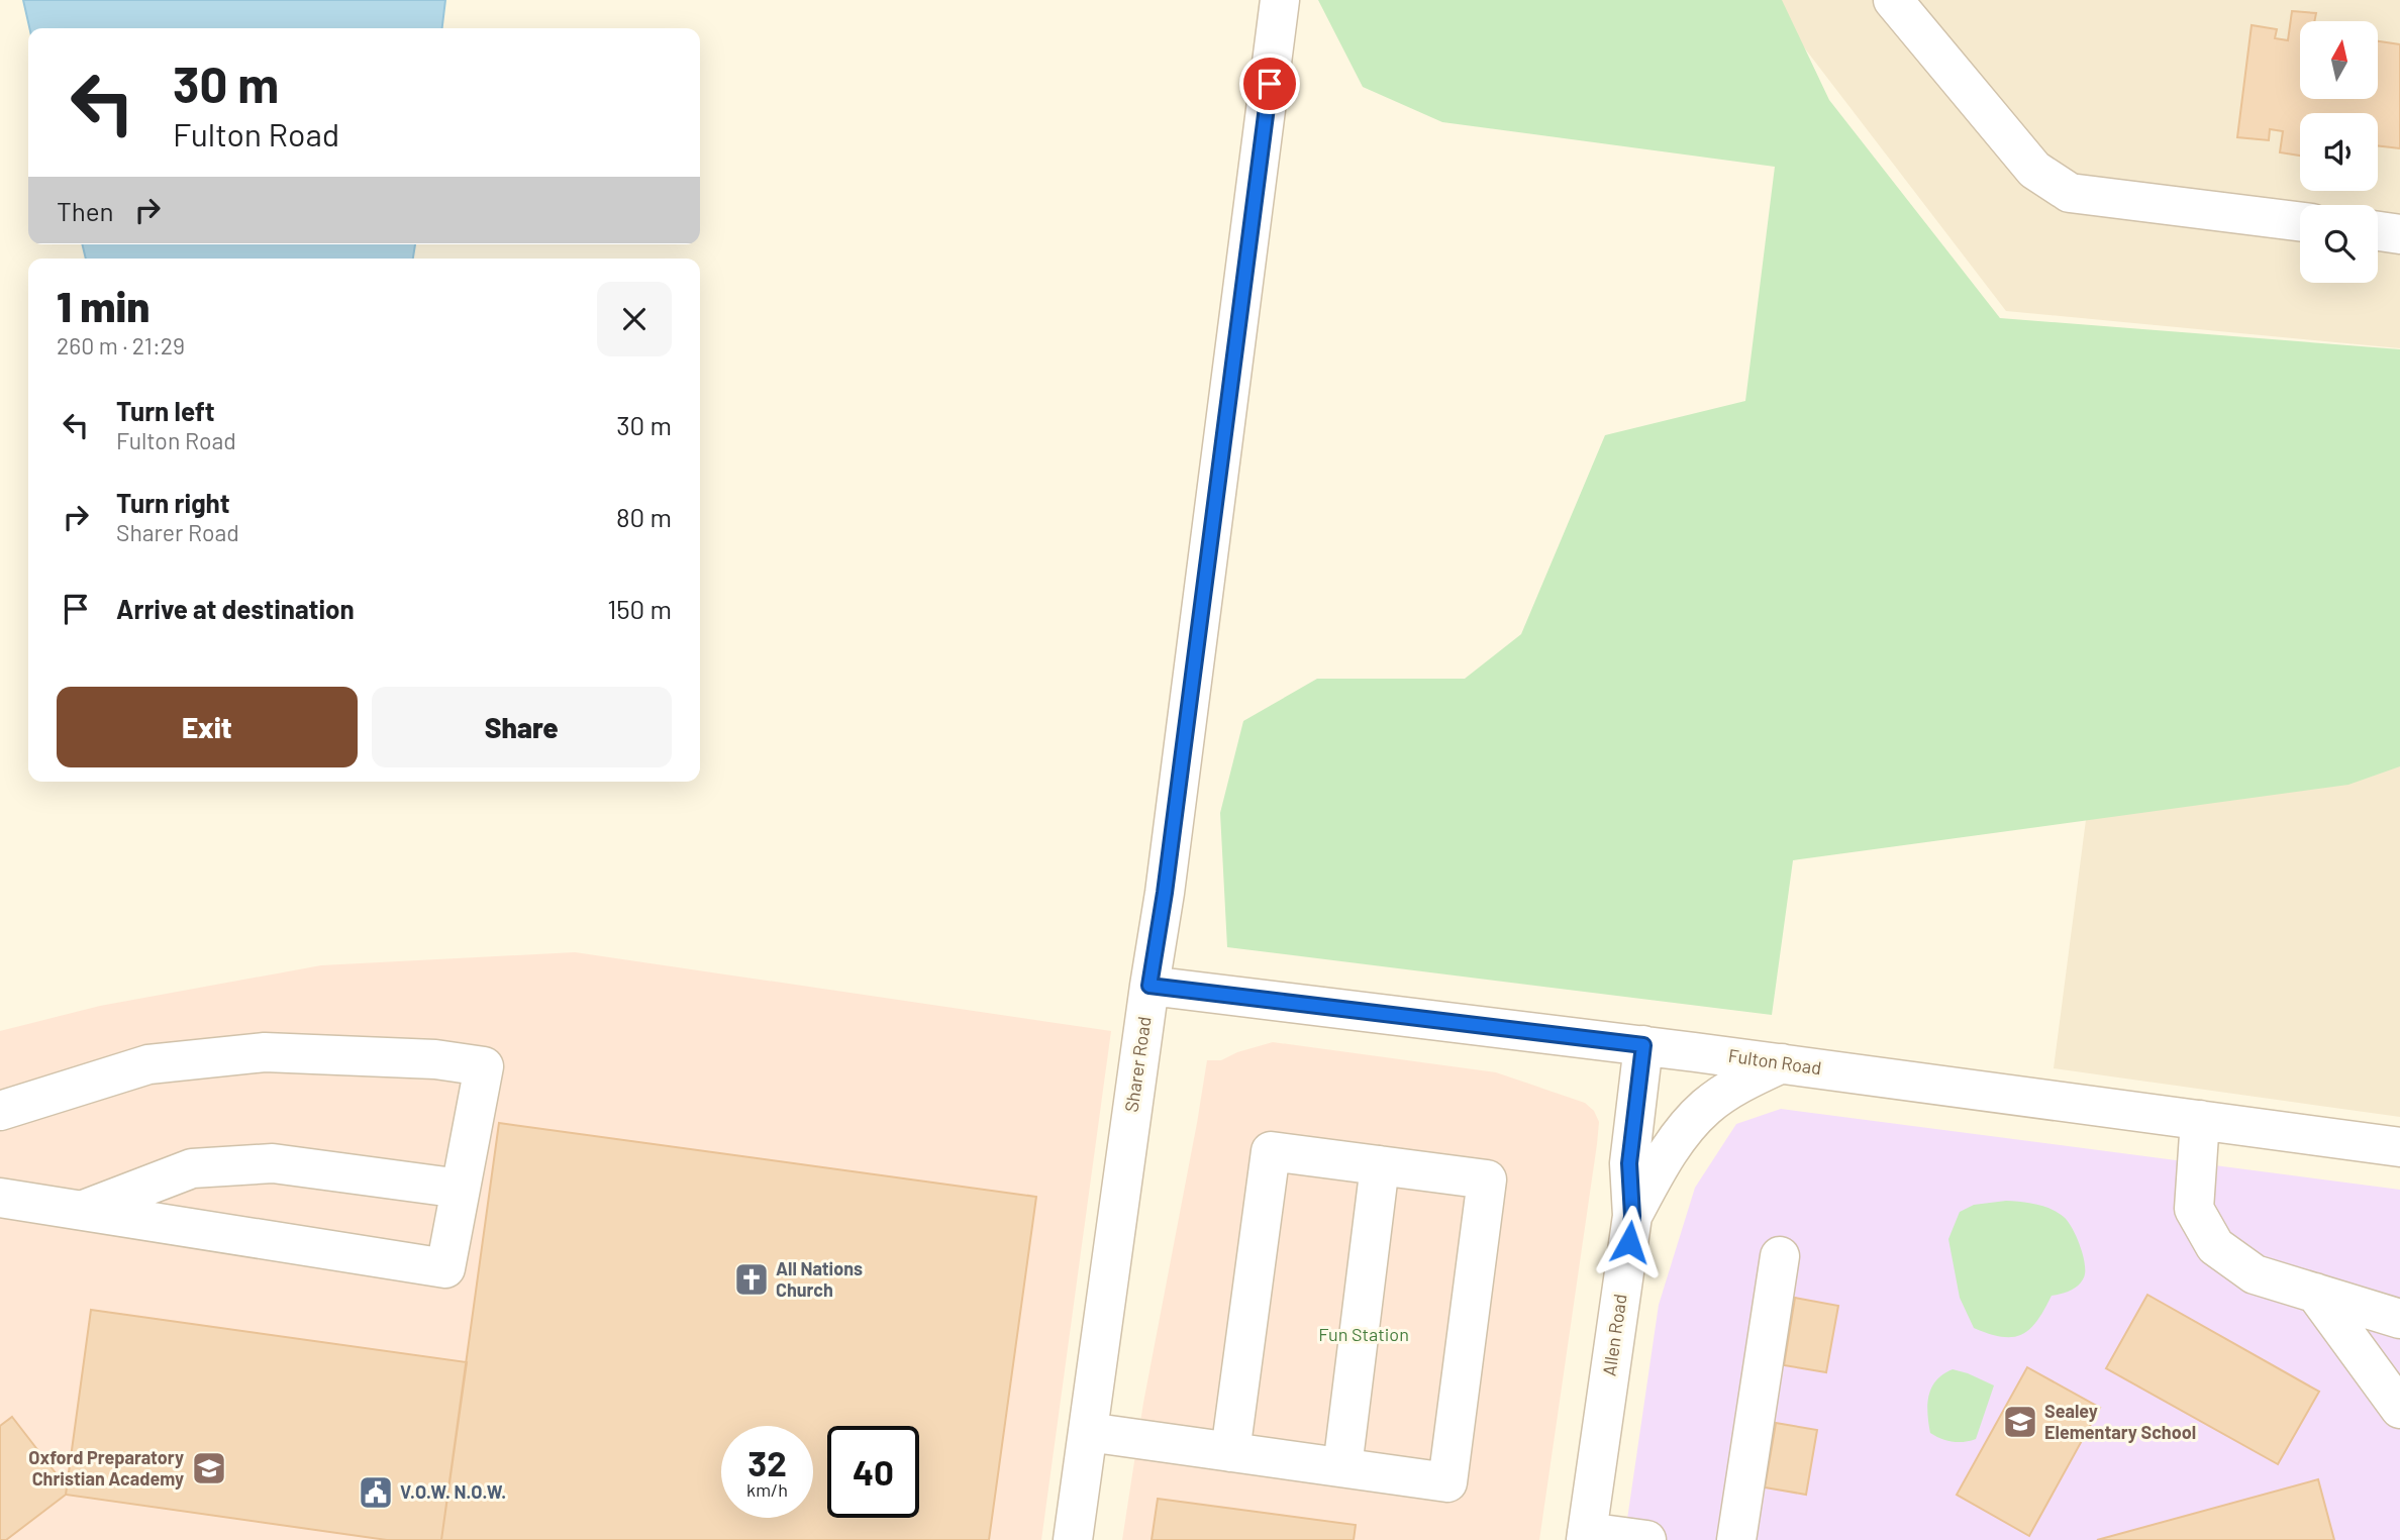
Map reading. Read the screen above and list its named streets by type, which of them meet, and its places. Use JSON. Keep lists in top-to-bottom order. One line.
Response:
{"streets":{"street":["Fulton Road","Sharer Road","Allen Road"]},"crossings":[["Fulton Road","Sharer Road"],["Fulton Road","Allen Road"]],"parks":["Fun Station"],"places":{"church":["All Nations Church"],"school or university":["Sealey Elementary School","Oxford Preparatory Christian Academy"],"public building":["V.O.W. N.O.W."]},"north":"top","page":{"turn":["30 m","Fulton Road"],"then":"Then","heading":["1 min","260 m · 21:29"],"list":[{"name":"Turn left","note":"Fulton Road","value":"30 m"},{"name":"Turn right","note":"Sharer Road","value":"80 m"},{"name":"Arrive at destination","value":"150 m"}],"buttons":["Exit","Share"],"speed":"32 km/h","limit":"40"}}
